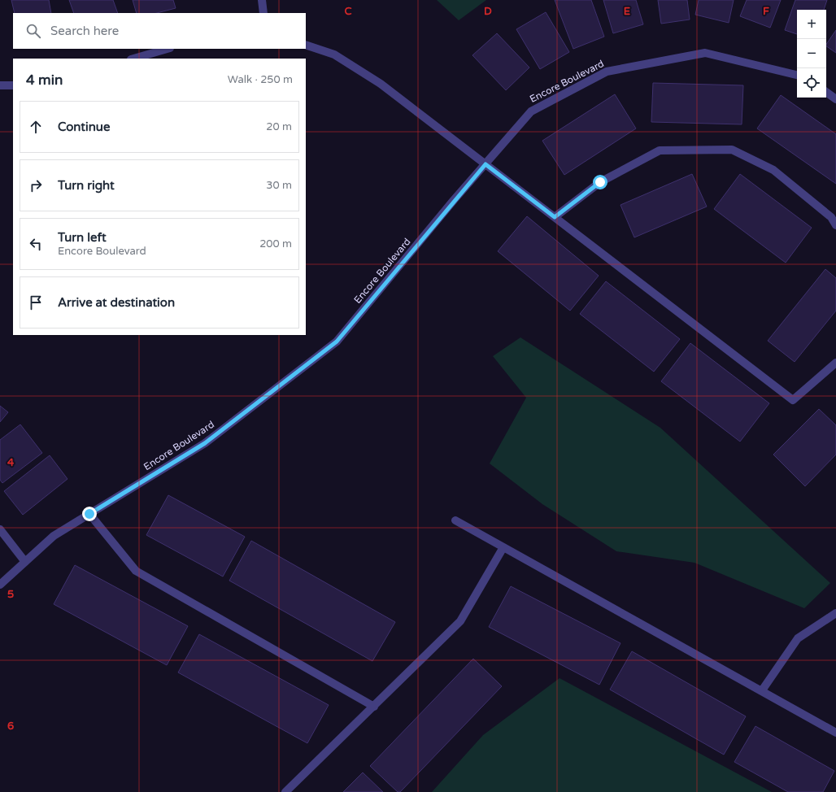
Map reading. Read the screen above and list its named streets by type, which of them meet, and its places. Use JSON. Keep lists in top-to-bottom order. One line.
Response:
{"streets":{"street":["Encore Boulevard"]},"page":{"map_buttons":["+","−"],"search":"Search here","heading":["4 min","Walk · 250 m"],"list":[["Continue","20 m"],["Turn right","30 m"],["Turn left","Encore Boulevard","200 m"],"Arrive at destination"]},"grid":{"columns":["C","D","E","F"],"rows":["4","5","6"]}}
